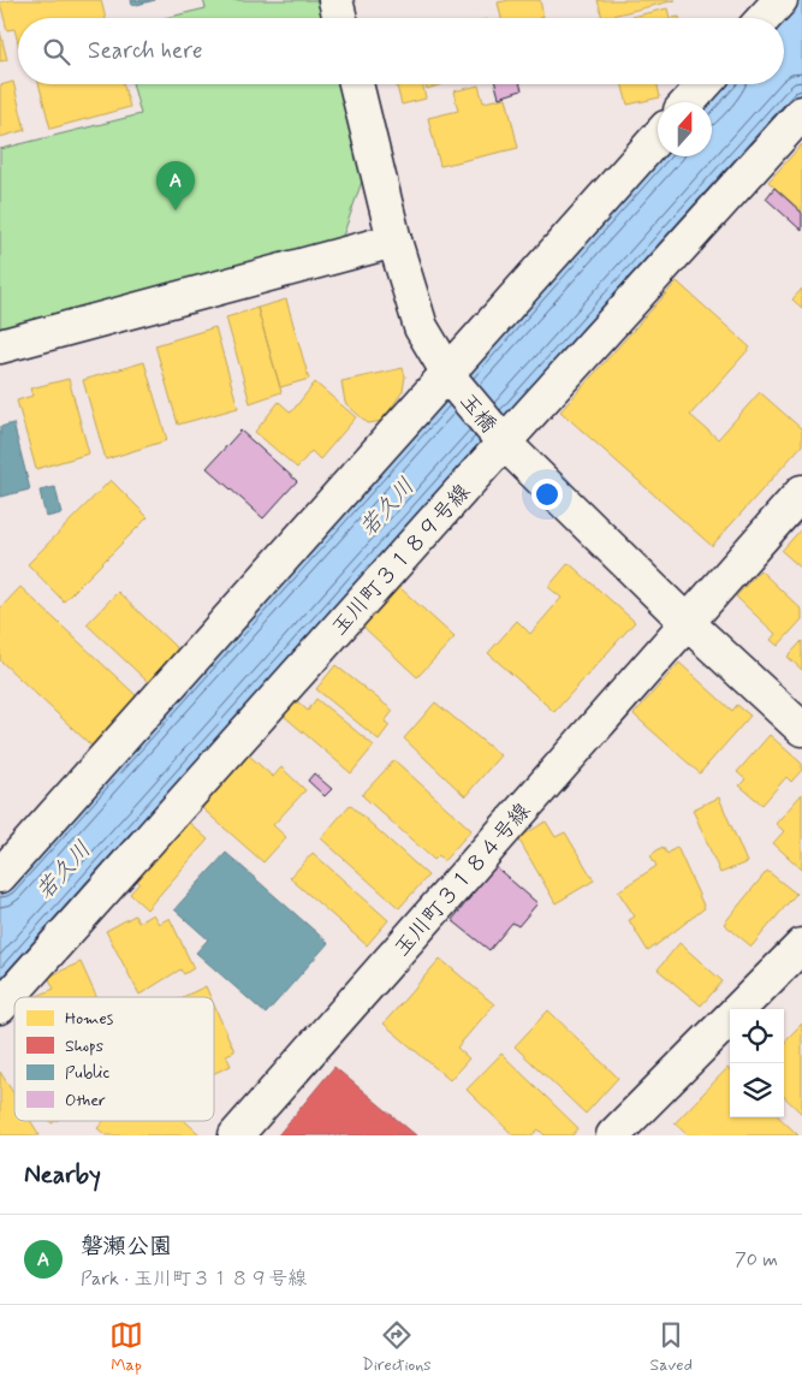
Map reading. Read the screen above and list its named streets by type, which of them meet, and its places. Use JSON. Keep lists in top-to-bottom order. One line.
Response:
{"streets":{"street":["玉橋","玉川町３１８９号線","玉川町３１８４号線"]},"crossings":[["玉橋","玉川町３１８９号線"],["玉橋","玉川町３１８４号線"]],"water":["若久川"],"legend":["Homes","Shops","Public","Other"],"north":"top","page":{"search":"Search here","pins":"A","heading":"Nearby","list":[{"mark":"A","name":"磐瀬公園","note":"Park · 玉川町３１８９号線","value":"70 m"}],"nav":["Map","Directions","Saved"]}}
